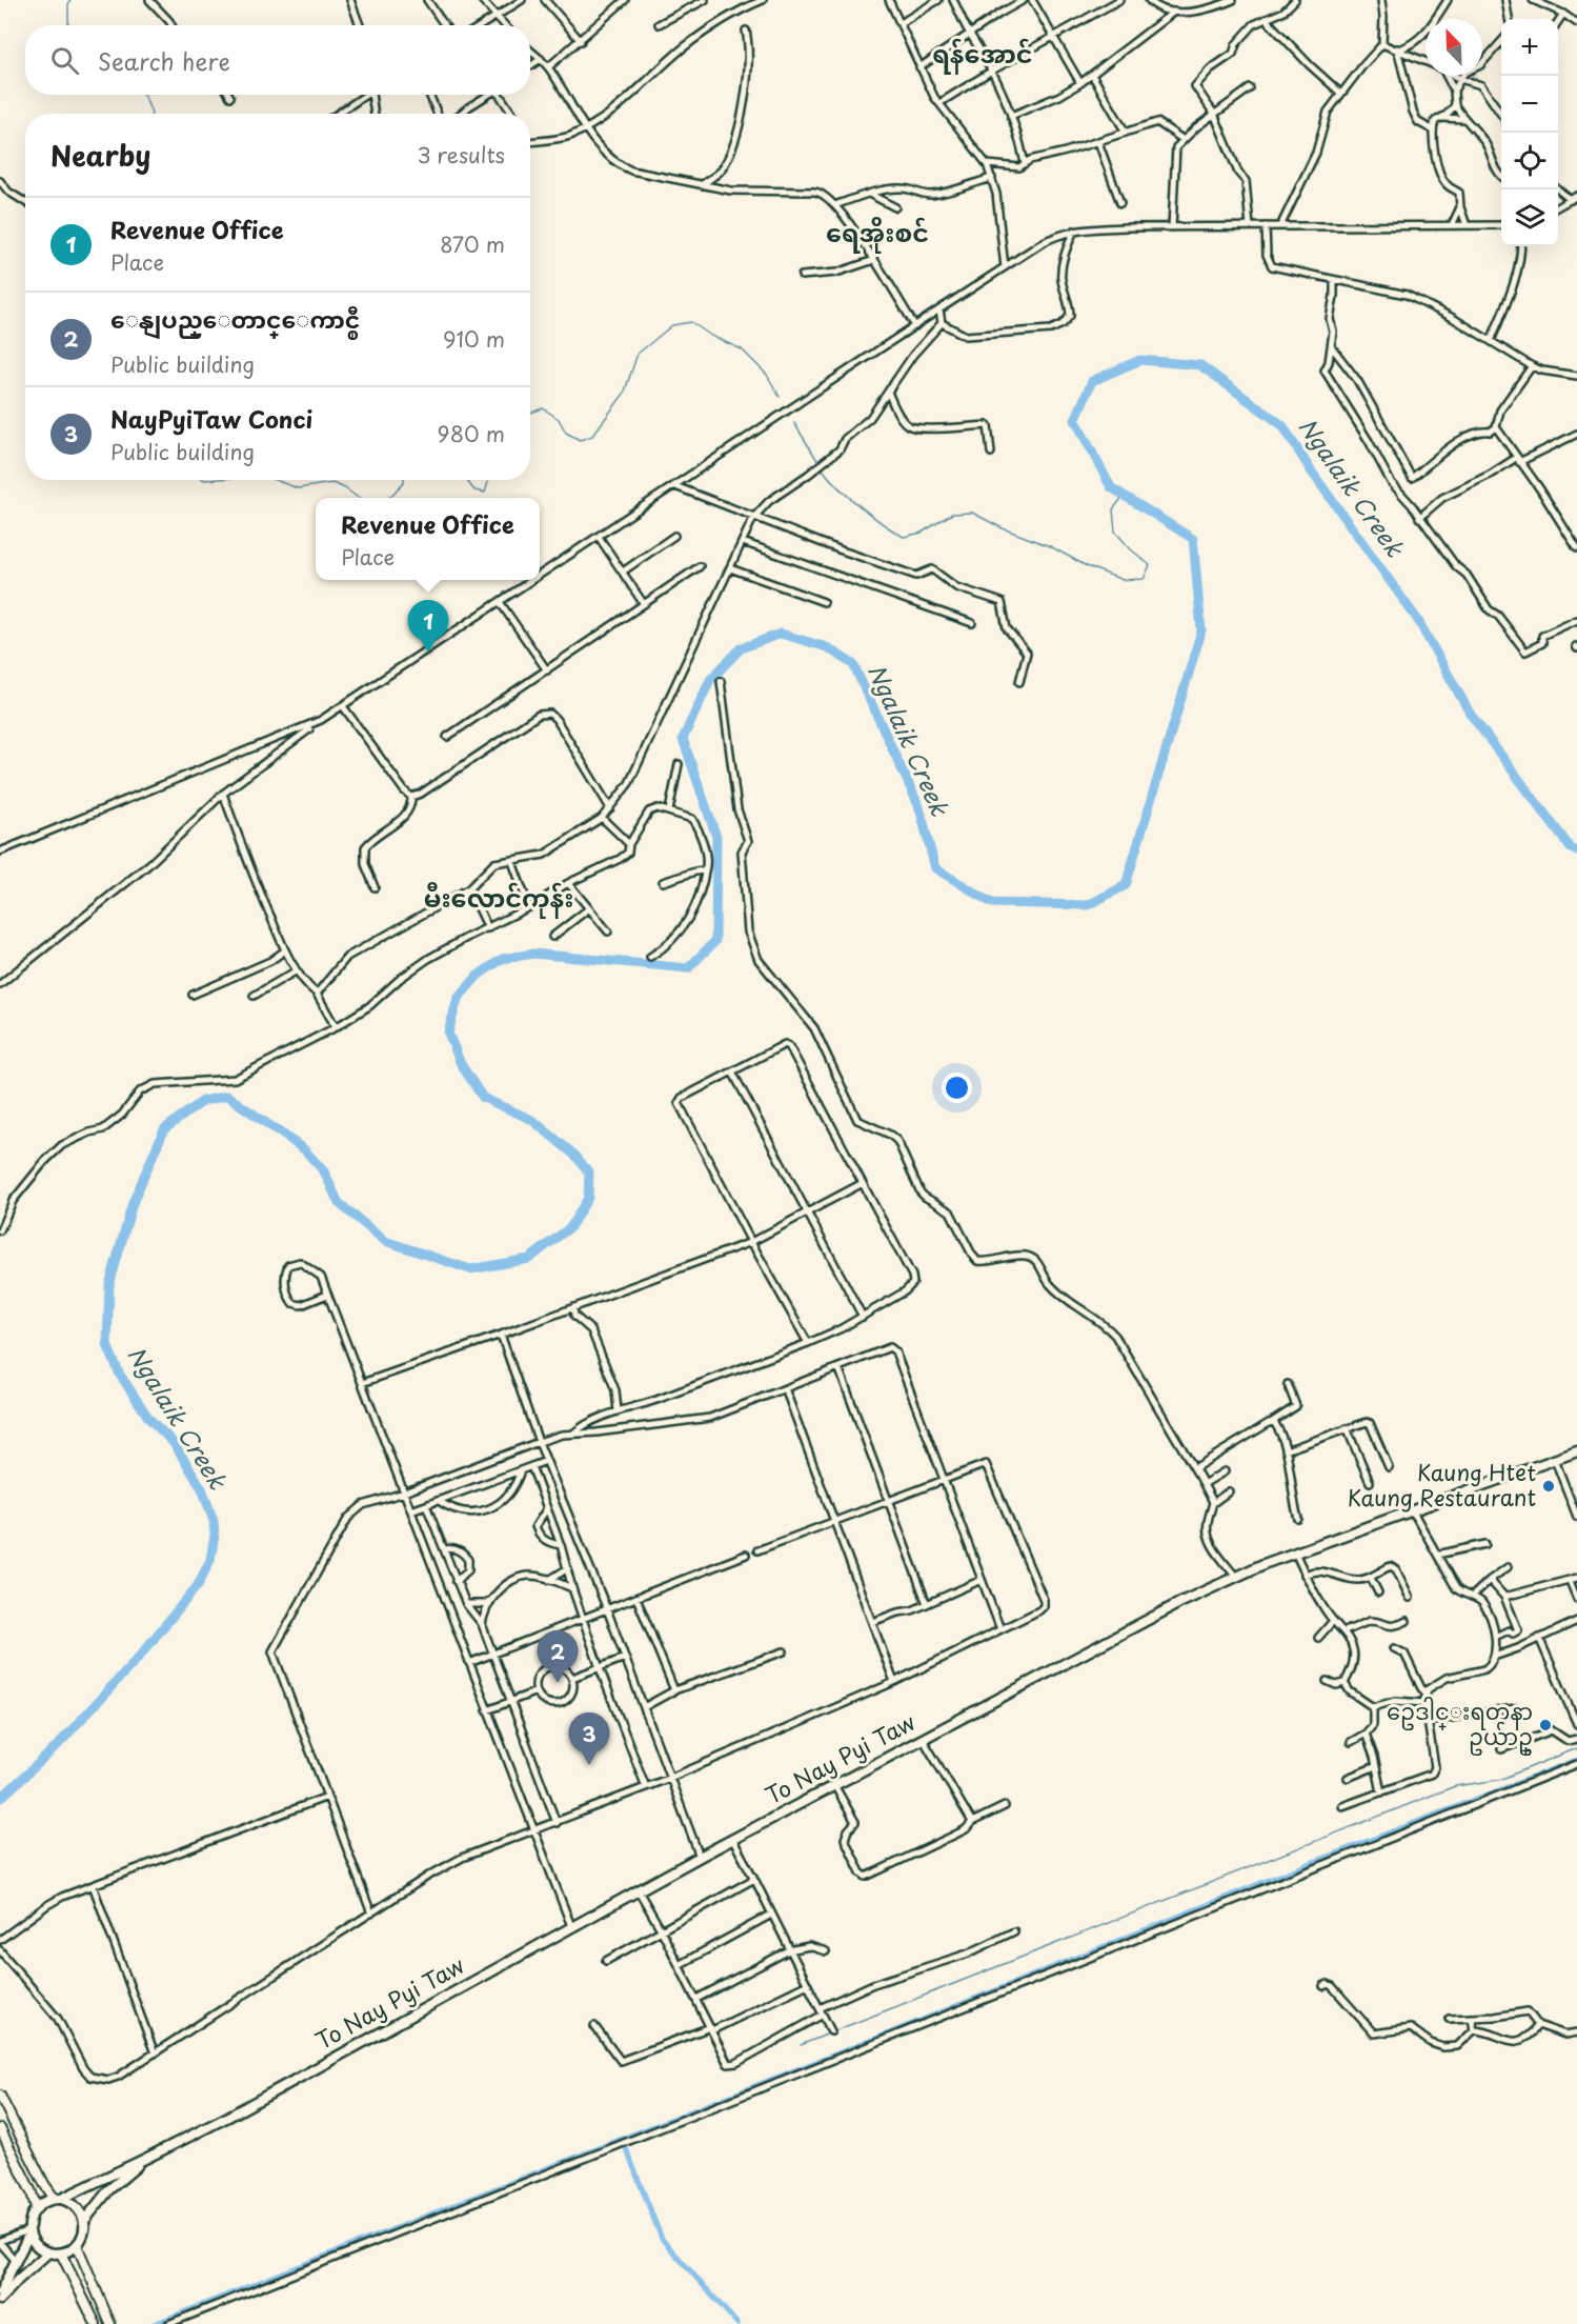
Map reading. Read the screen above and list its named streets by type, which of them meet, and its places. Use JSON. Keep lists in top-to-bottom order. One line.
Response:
{"streets":{"main road":["To Nay Pyi Taw"]},"districts":["ရန်အောင်","ရေအိုးစင်","မီးလောင်ကုန်း"],"water":["Ngalaik Creek"],"places":["Kaung Htet Kaung Restaurant","ဥေဒါင္းရတနာ ဥယ်ာဥ္"],"north":"top left","page":{"map_buttons":["+","−"],"search":"Search here","heading":["Nearby","3 results"],"list":[{"mark":"1","name":"Revenue Office","note":"Place","value":"870 m"},{"mark":"2","name":"ေနျပည္ေတာင္ေကာင္စီ","note":"Public building","value":"910 m"},{"mark":"3","name":"NayPyiTaw Conci","note":"Public building","value":"980 m"}],"popup":["Revenue Office","Place"],"pins":["1","2","3"]}}
